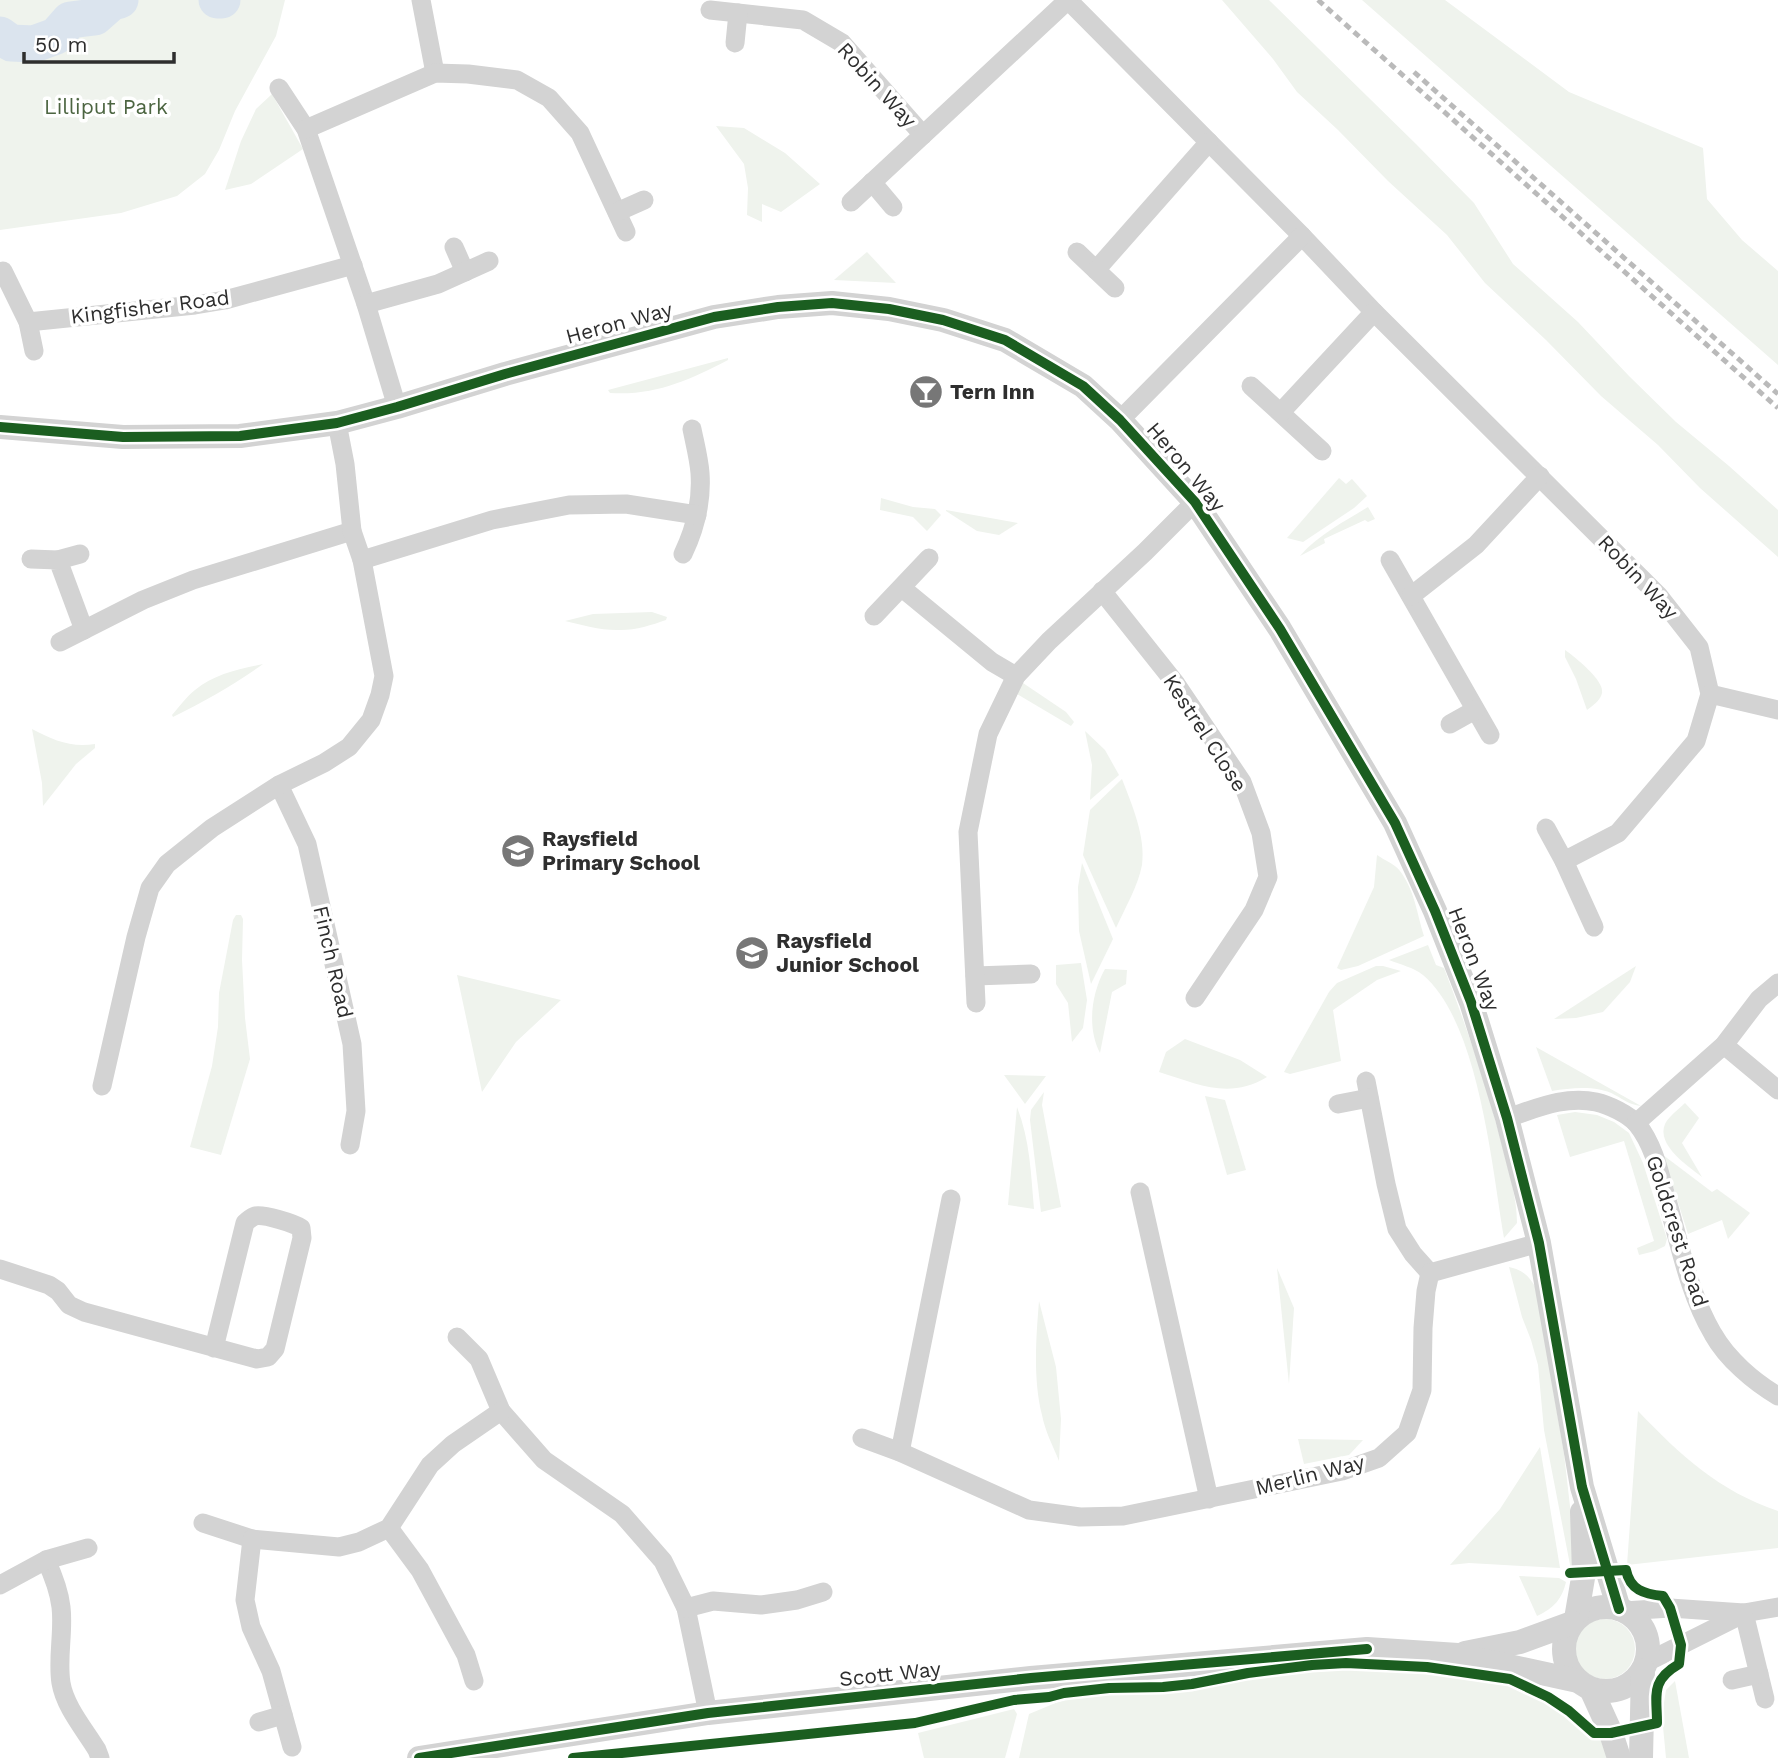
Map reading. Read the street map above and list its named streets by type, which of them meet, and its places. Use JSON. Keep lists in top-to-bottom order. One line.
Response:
{"streets":{"street":["Robin Way","Kingfisher Road","Heron Way","Kestrel Close","Finch Road","Goldcrest Road","Merlin Way","Scott Way"]},"crossings":[["Heron Way","Scott Way"]],"parks":["Lilliput Park"],"places":{"bar":["Tern Inn"],"school or university":["Raysfield Primary School","Raysfield Junior School"]},"scale_bar":"50 m"}
